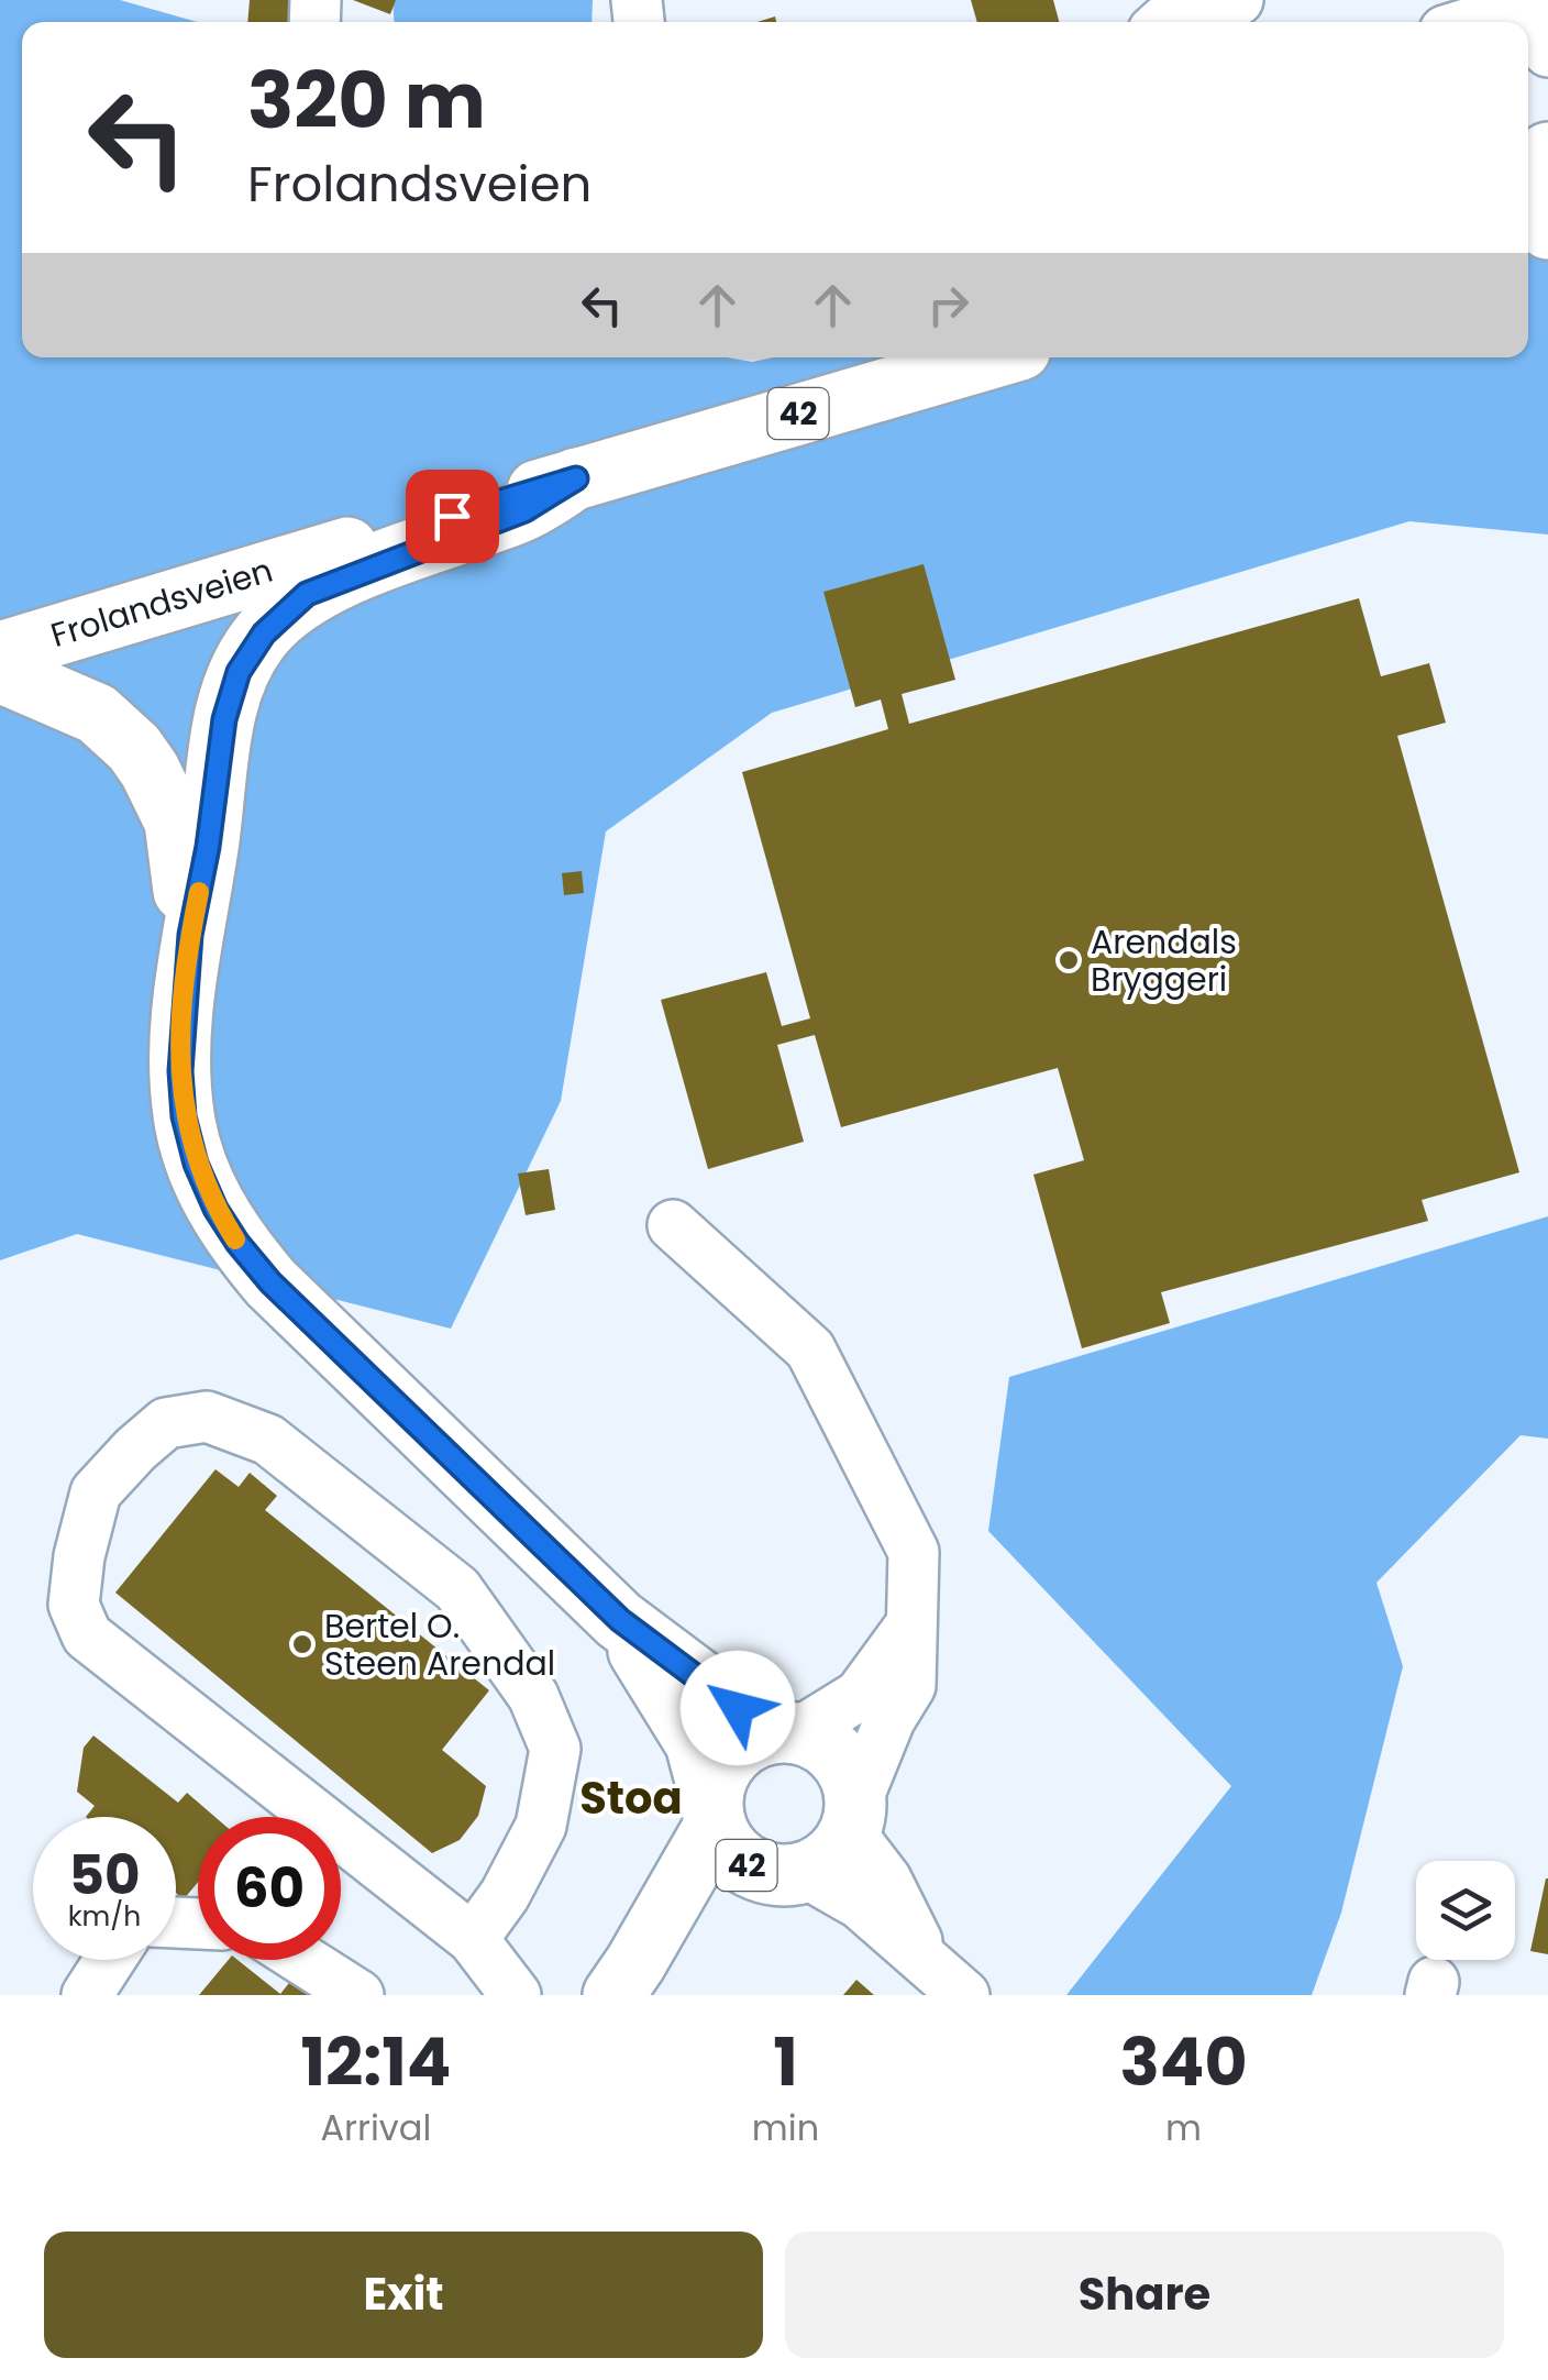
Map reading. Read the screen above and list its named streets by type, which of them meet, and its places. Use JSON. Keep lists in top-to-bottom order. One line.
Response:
{"streets":{"main road":["42","Frolandsveien"]},"crossings":[["42","Frolandsveien"]],"districts":["Stoa"],"places":["Arendals Bryggeri","Bertel O. Steen Arendal"],"page":{"turn":["320 m","Frolandsveien"],"speed":"50 km/h","limit":"60","eta":["12:14","Arrival","1","min","340","m"],"buttons":["Exit","Share"]}}
